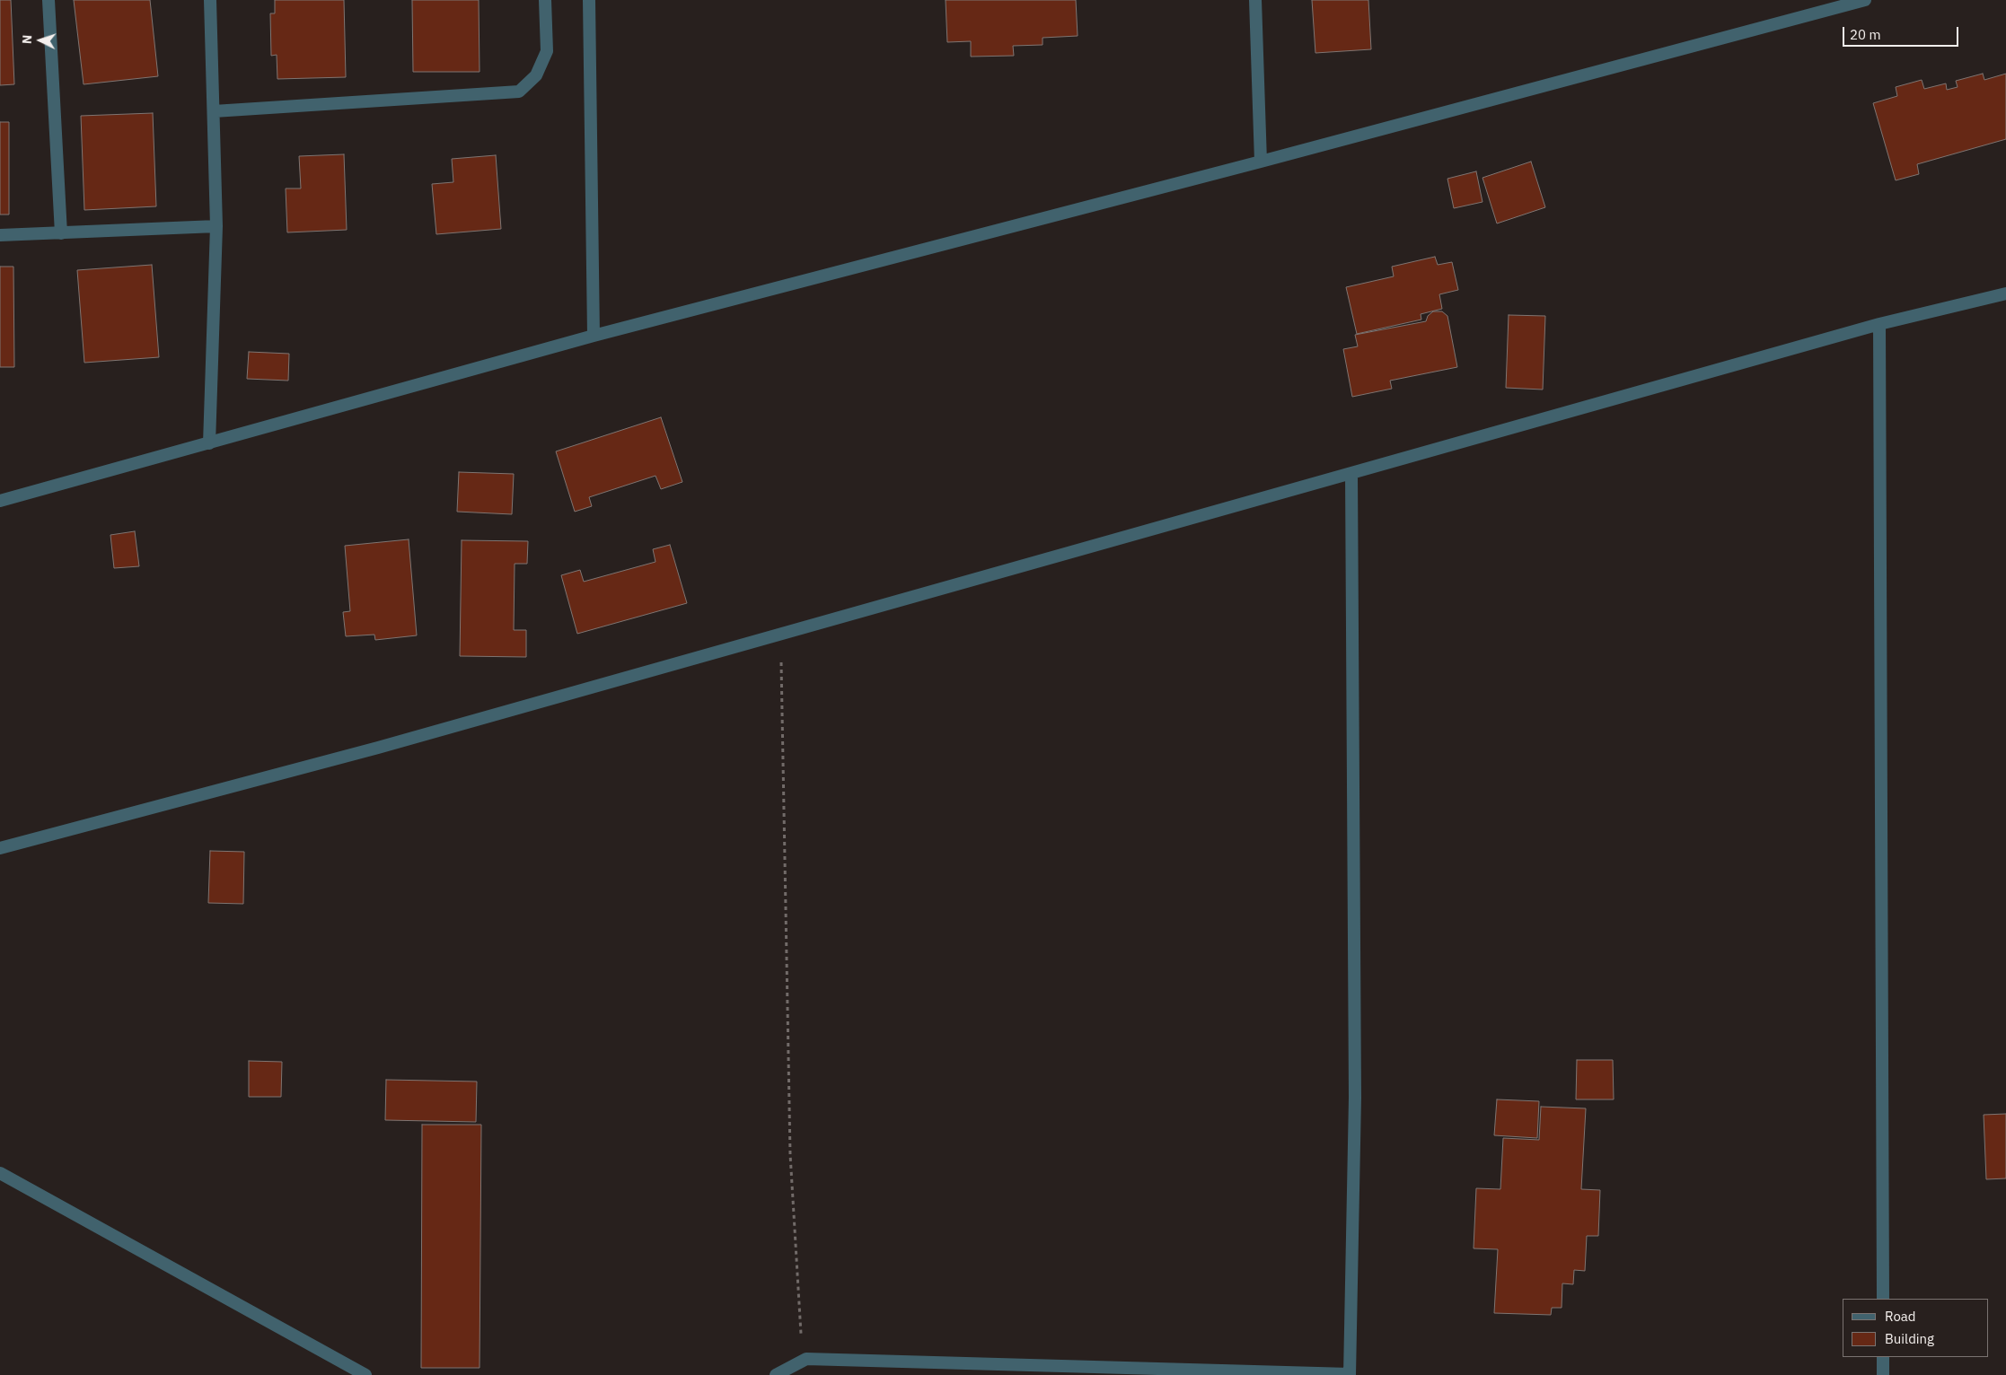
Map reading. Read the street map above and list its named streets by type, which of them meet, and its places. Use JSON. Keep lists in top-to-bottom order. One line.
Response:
{"legend":["Road","Building"],"scale_bar":"20 m","north":"left"}
